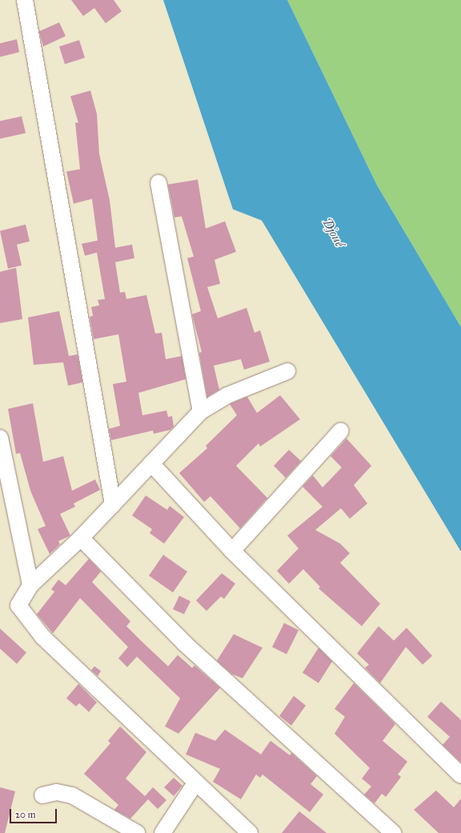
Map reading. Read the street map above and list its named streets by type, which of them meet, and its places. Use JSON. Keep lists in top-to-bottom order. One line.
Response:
{"water":["Djoué"],"scale_bar":"20 m"}
